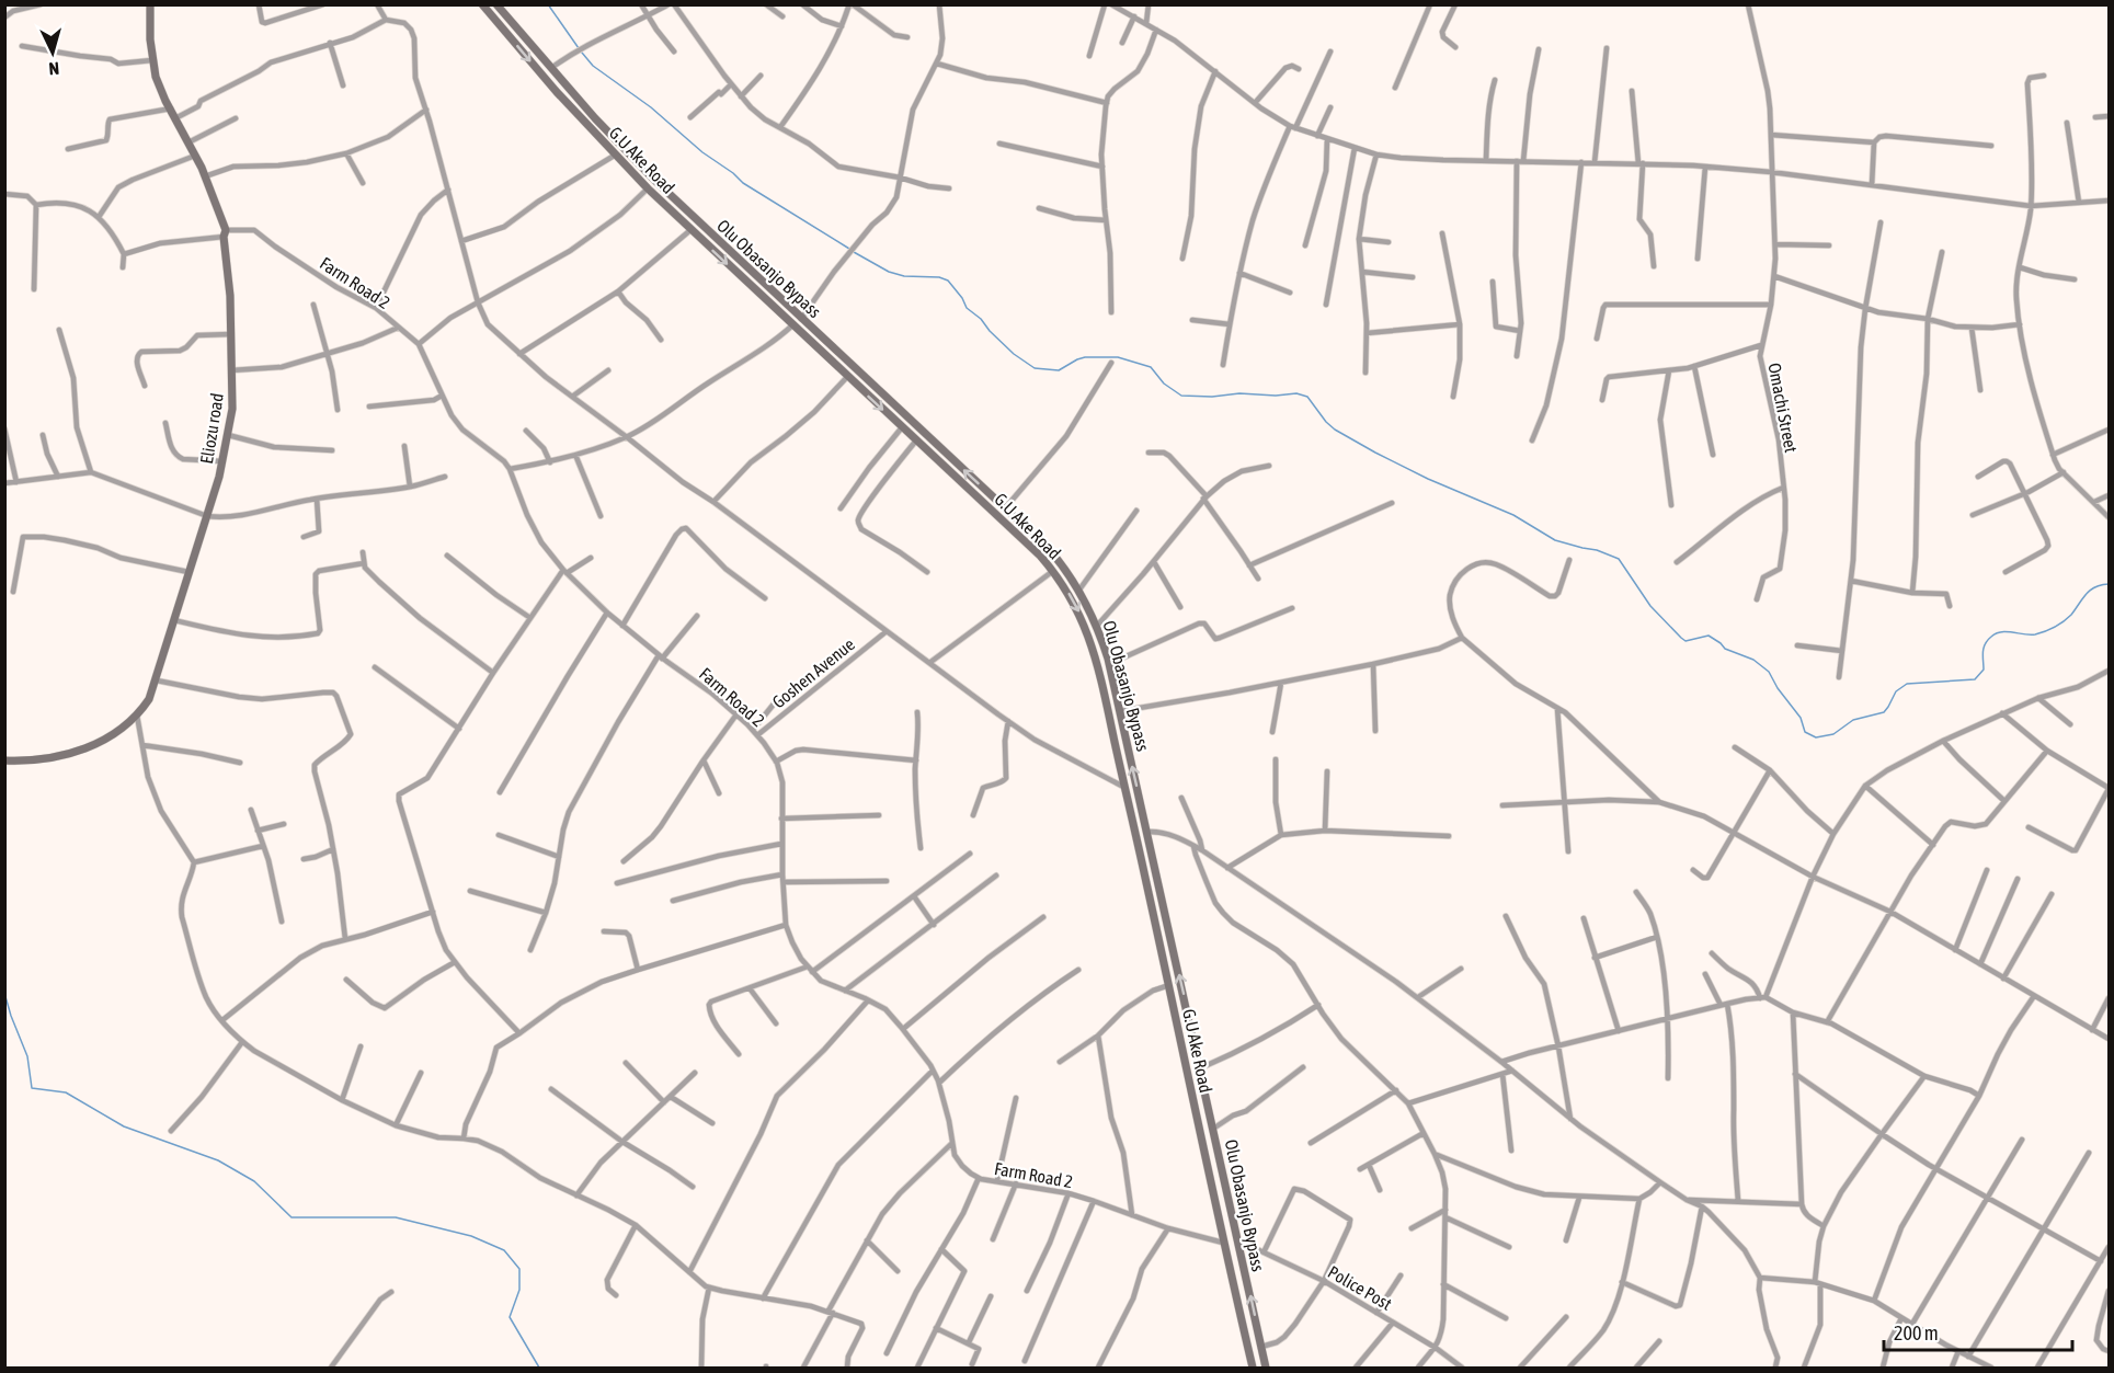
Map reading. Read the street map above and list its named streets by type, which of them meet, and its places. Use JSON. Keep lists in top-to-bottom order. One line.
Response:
{"streets":{"main road":["G.U Ake Road","Olu Obasanjo Bypass","Eliozu road"],"street":["Farm Road 2","Omachi Street","Goshen Avenue","Police Post"]},"crossings":[["G.U Ake Road","Farm Road 2"],["Olu Obasanjo Bypass","Police Post"],["Farm Road 2","Eliozu road"],["Farm Road 2","Goshen Avenue"]],"one_way":["G.U Ake Road","Olu Obasanjo Bypass"],"scale_bar":"200 m","north":"bottom"}
